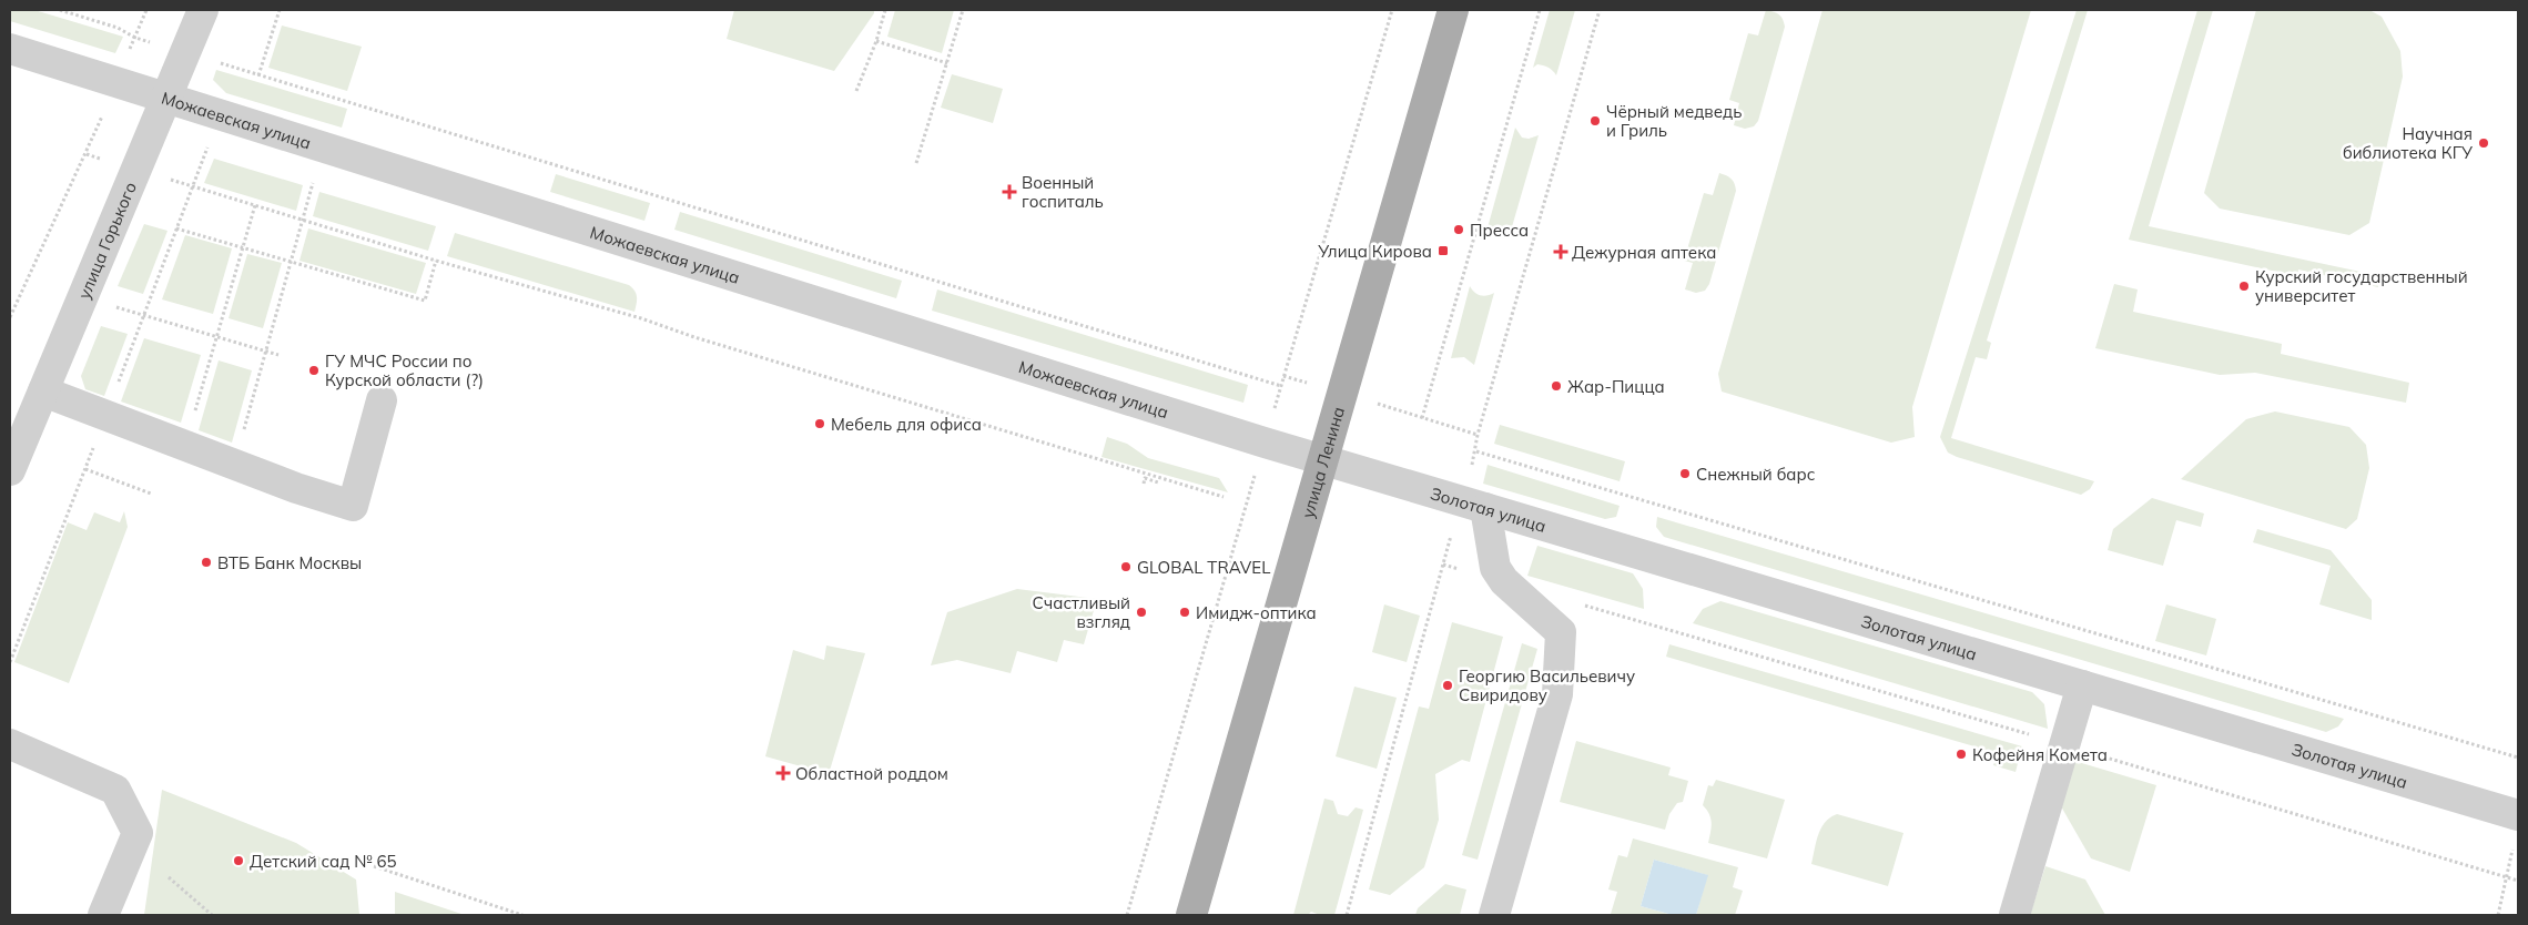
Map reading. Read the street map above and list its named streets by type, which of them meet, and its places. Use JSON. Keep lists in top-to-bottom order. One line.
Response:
{"streets":{"main road":["улица Ленина"],"street":["Можаевская улица","улица Горького","Золотая улица"]},"crossings":[["Можаевская улица","улица Горького"],["Можаевская улица","улица Ленина"],["Можаевская улица","Золотая улица"],["улица Ленина","Золотая улица"]],"places":{"other":["Чёрный медведь и Гриль","Научная библиотека КГУ","Пресса","Курский государственный университет","ГУ МЧС России по Курской области (?)","Жар-Пицца","Мебель для офиса","Снежный барс","ВТБ Банк Москвы","GLOBAL TRAVEL","Счастливый взгляд","Имидж-оптика","Георгию Васильевичу Свиридову","Кофейня Комета","Детский сад № 65"],"health":["Военный госпиталь","Дежурная аптека","Областной роддом"],"transit":["Улица Кирова"]}}
